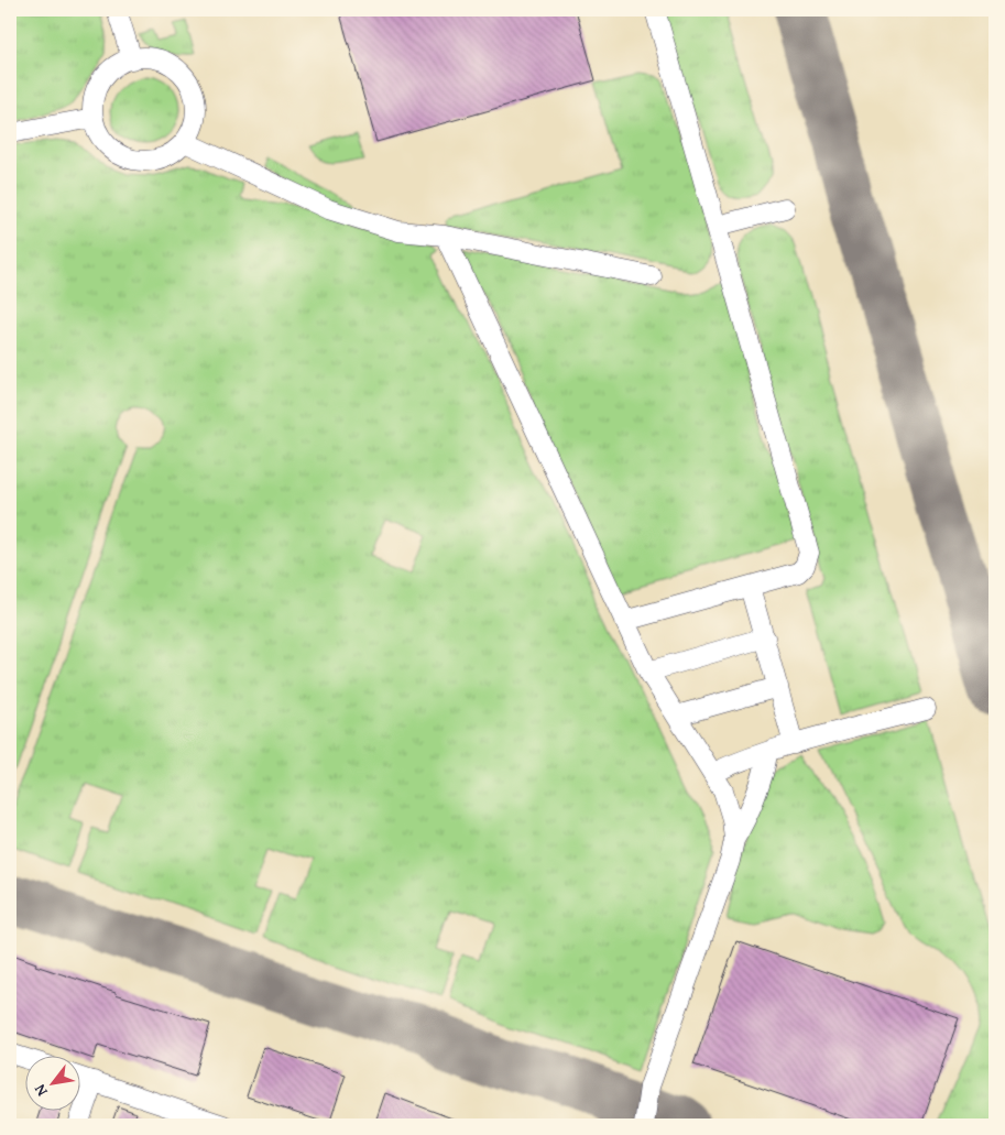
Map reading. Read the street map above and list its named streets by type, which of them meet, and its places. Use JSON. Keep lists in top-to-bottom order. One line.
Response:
{"north":"bottom left"}
